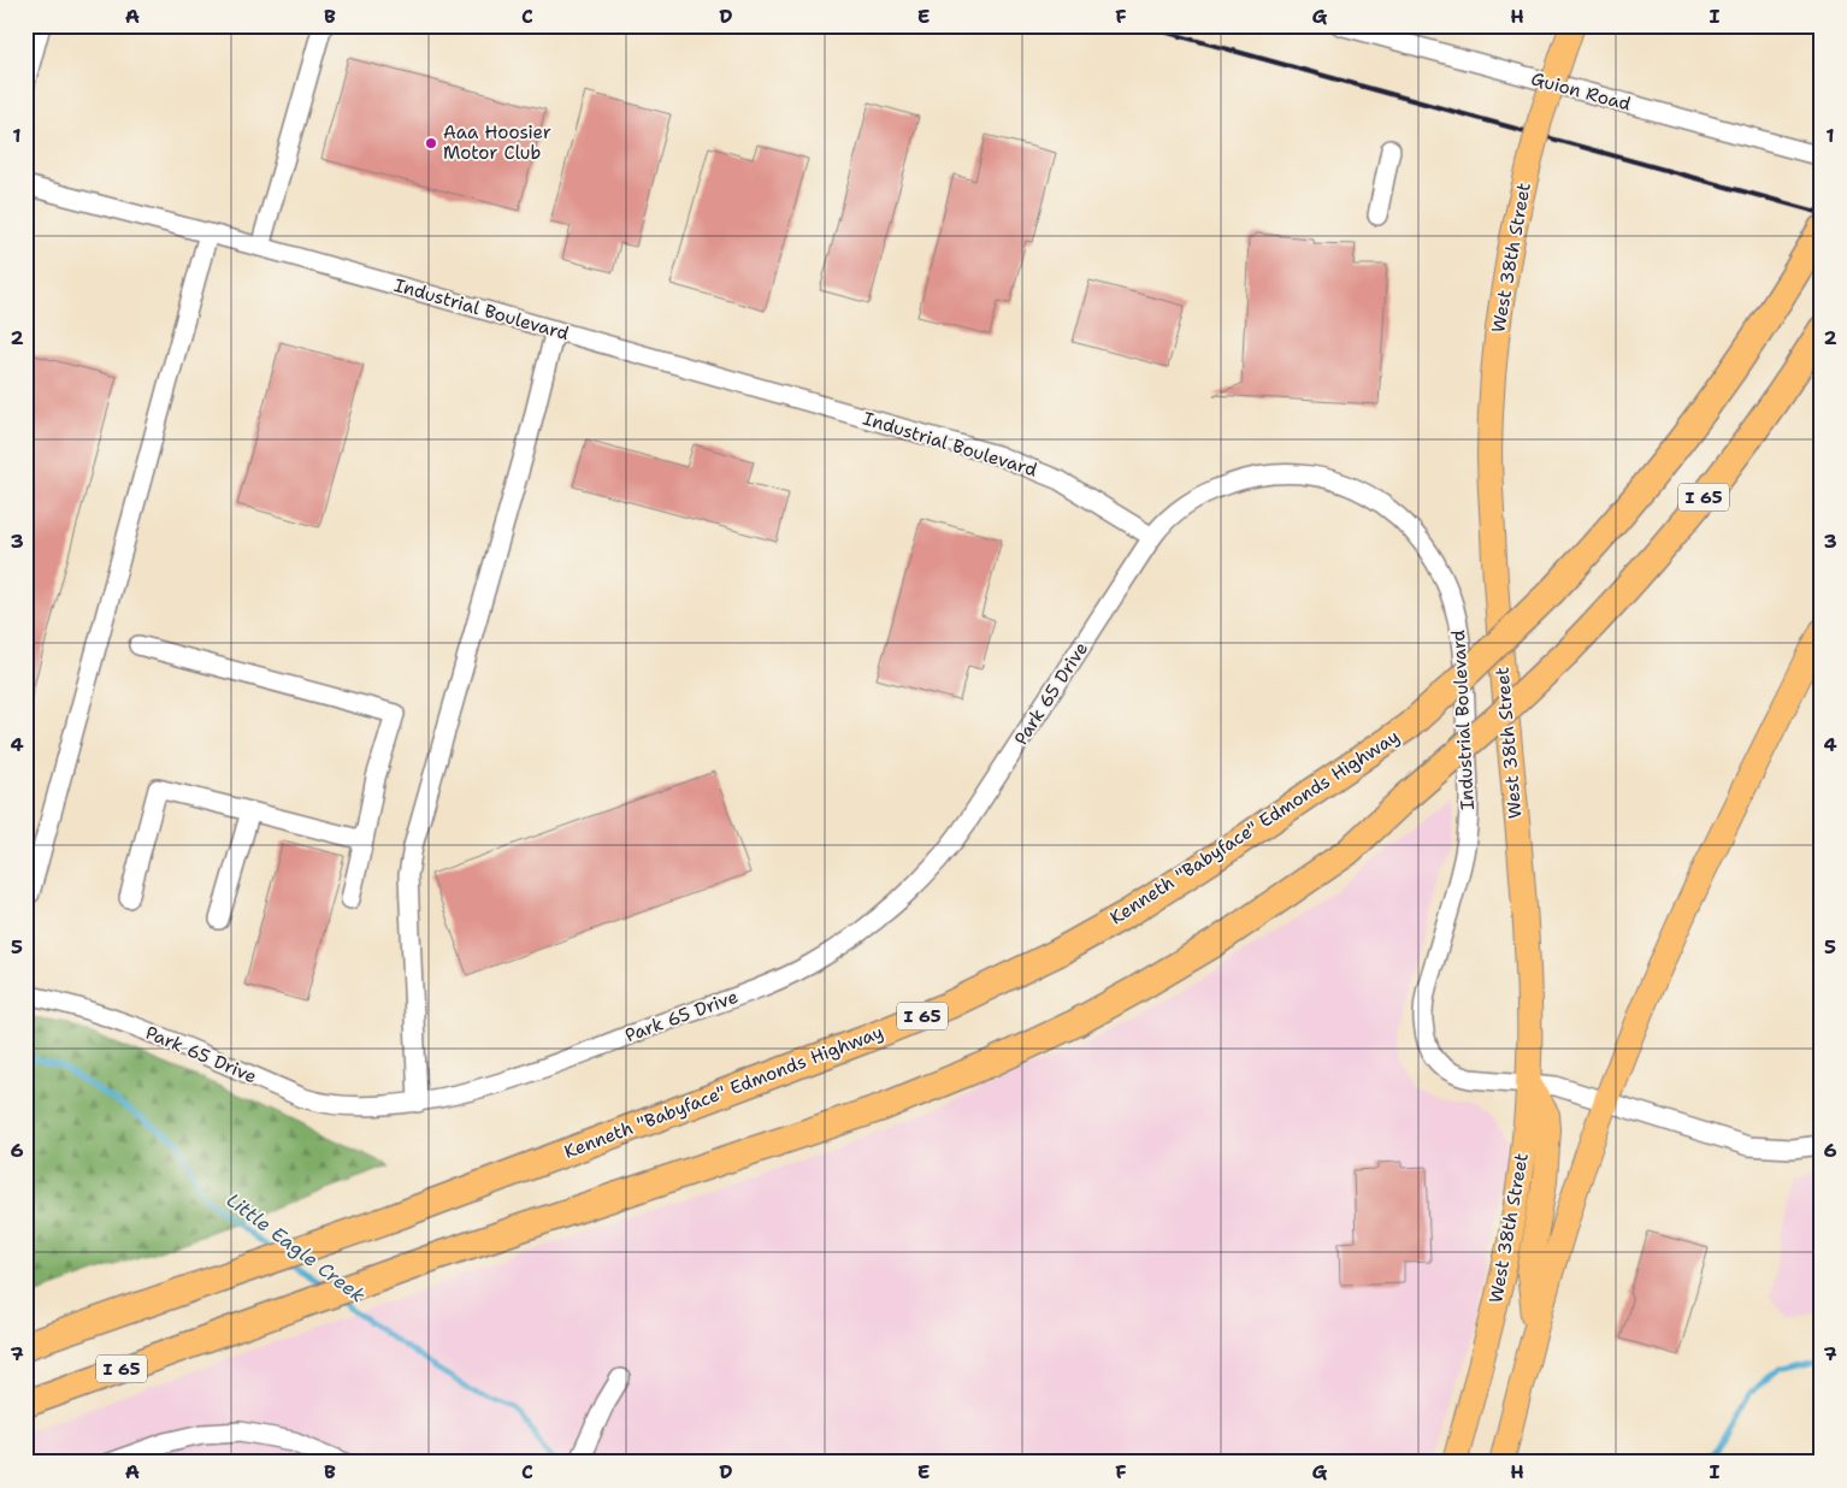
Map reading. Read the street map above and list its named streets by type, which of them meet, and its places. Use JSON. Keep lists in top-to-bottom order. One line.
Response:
{"streets":{"highway":["I 65","Kenneth \"Babyface\" Edmonds Highway"],"main road":["West 38th Street"],"street":["Guion Road","Industrial Boulevard","Park 65 Drive"]},"crossings":[["West 38th Street","Industrial Boulevard"],["Industrial Boulevard","Park 65 Drive"]],"water":["Little Eagle Creek"],"places":["Aaa Hoosier Motor Club"],"grid":{"columns":["A","B","C","D","E","F","G","H","I"],"rows":["1","2","3","4","5","6","7"]}}
